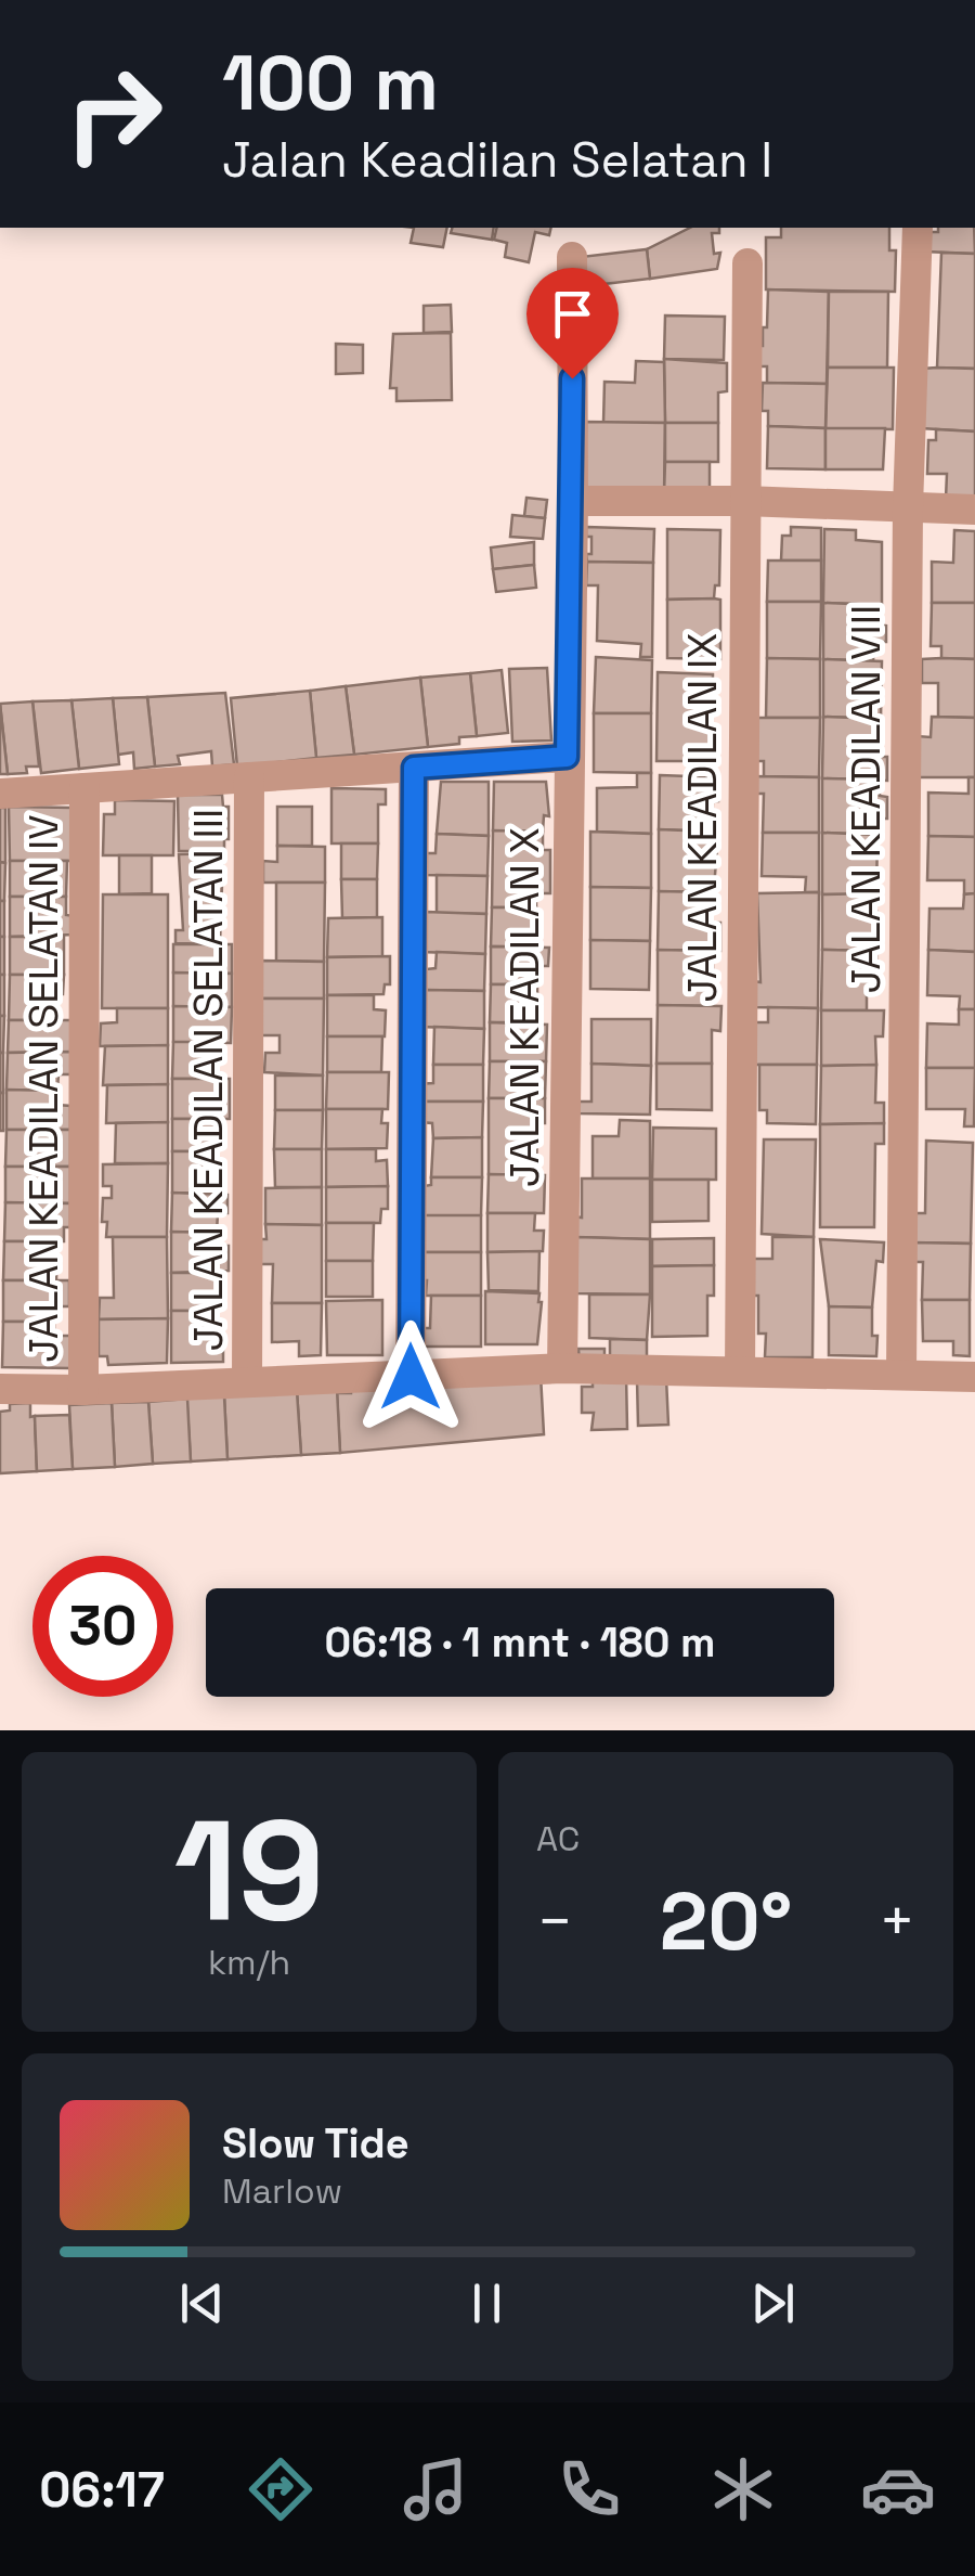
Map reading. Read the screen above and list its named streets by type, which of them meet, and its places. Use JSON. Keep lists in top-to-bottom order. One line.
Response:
{"streets":{"street":["JALAN KEADILAN VIII","JALAN KEADILAN IX","JALAN KEADILAN X","JALAN KEADILAN SELATAN III","JALAN KEADILAN SELATAN IV"]},"page":{"turn":["100 m","Jalan Keadilan Selatan I"],"limit":"30","trip":"06:18 · 1 mnt · 180 m","tile":[["19","km/h"],"AC"],"heat":["−","20°","+"],"song":["Slow Tide","Marlow"],"tabs":"06:17"}}
